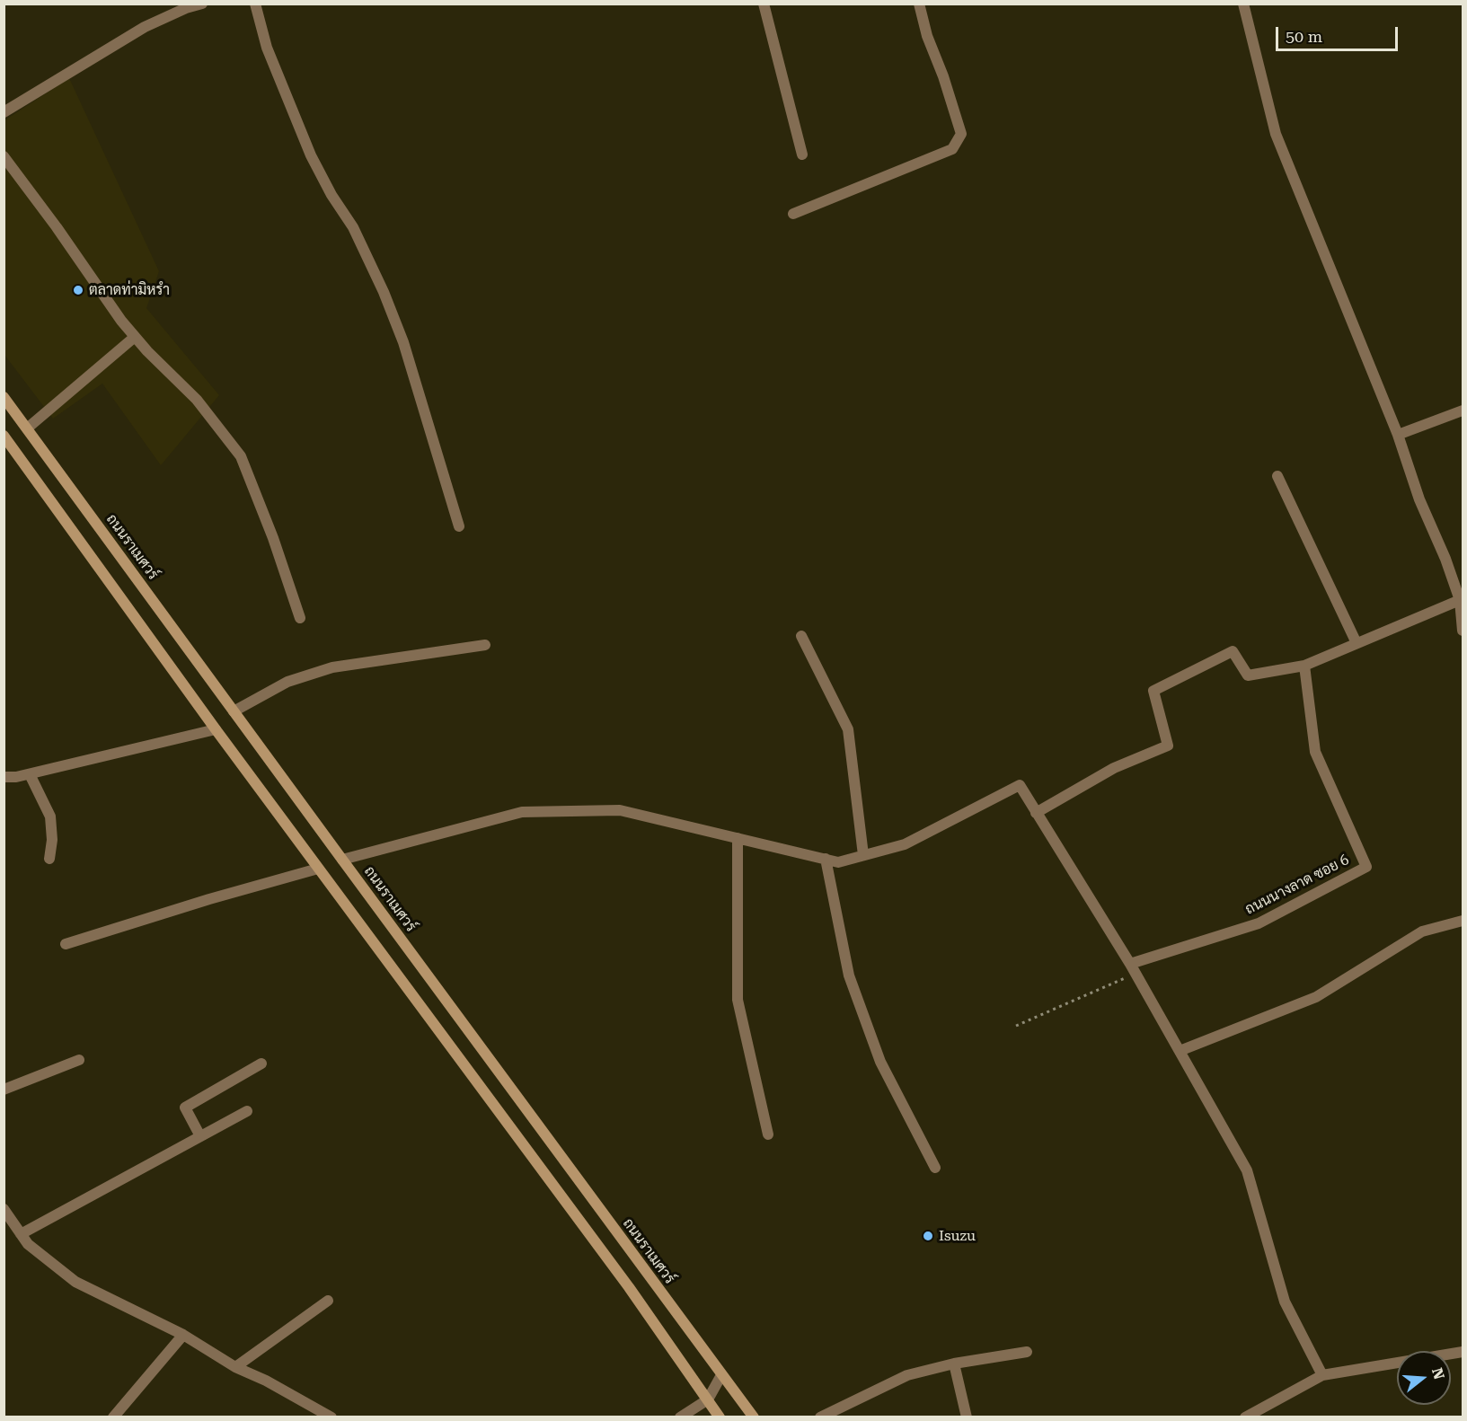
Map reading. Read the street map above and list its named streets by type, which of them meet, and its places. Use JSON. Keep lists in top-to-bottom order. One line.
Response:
{"streets":{"main road":["ถนนราเมศวร์"],"street":["ถนนนางลาด ซอย 6"]},"places":["ตลาดท่ามิหรำ","Isuzu"],"scale_bar":"50 m","north":"right"}
